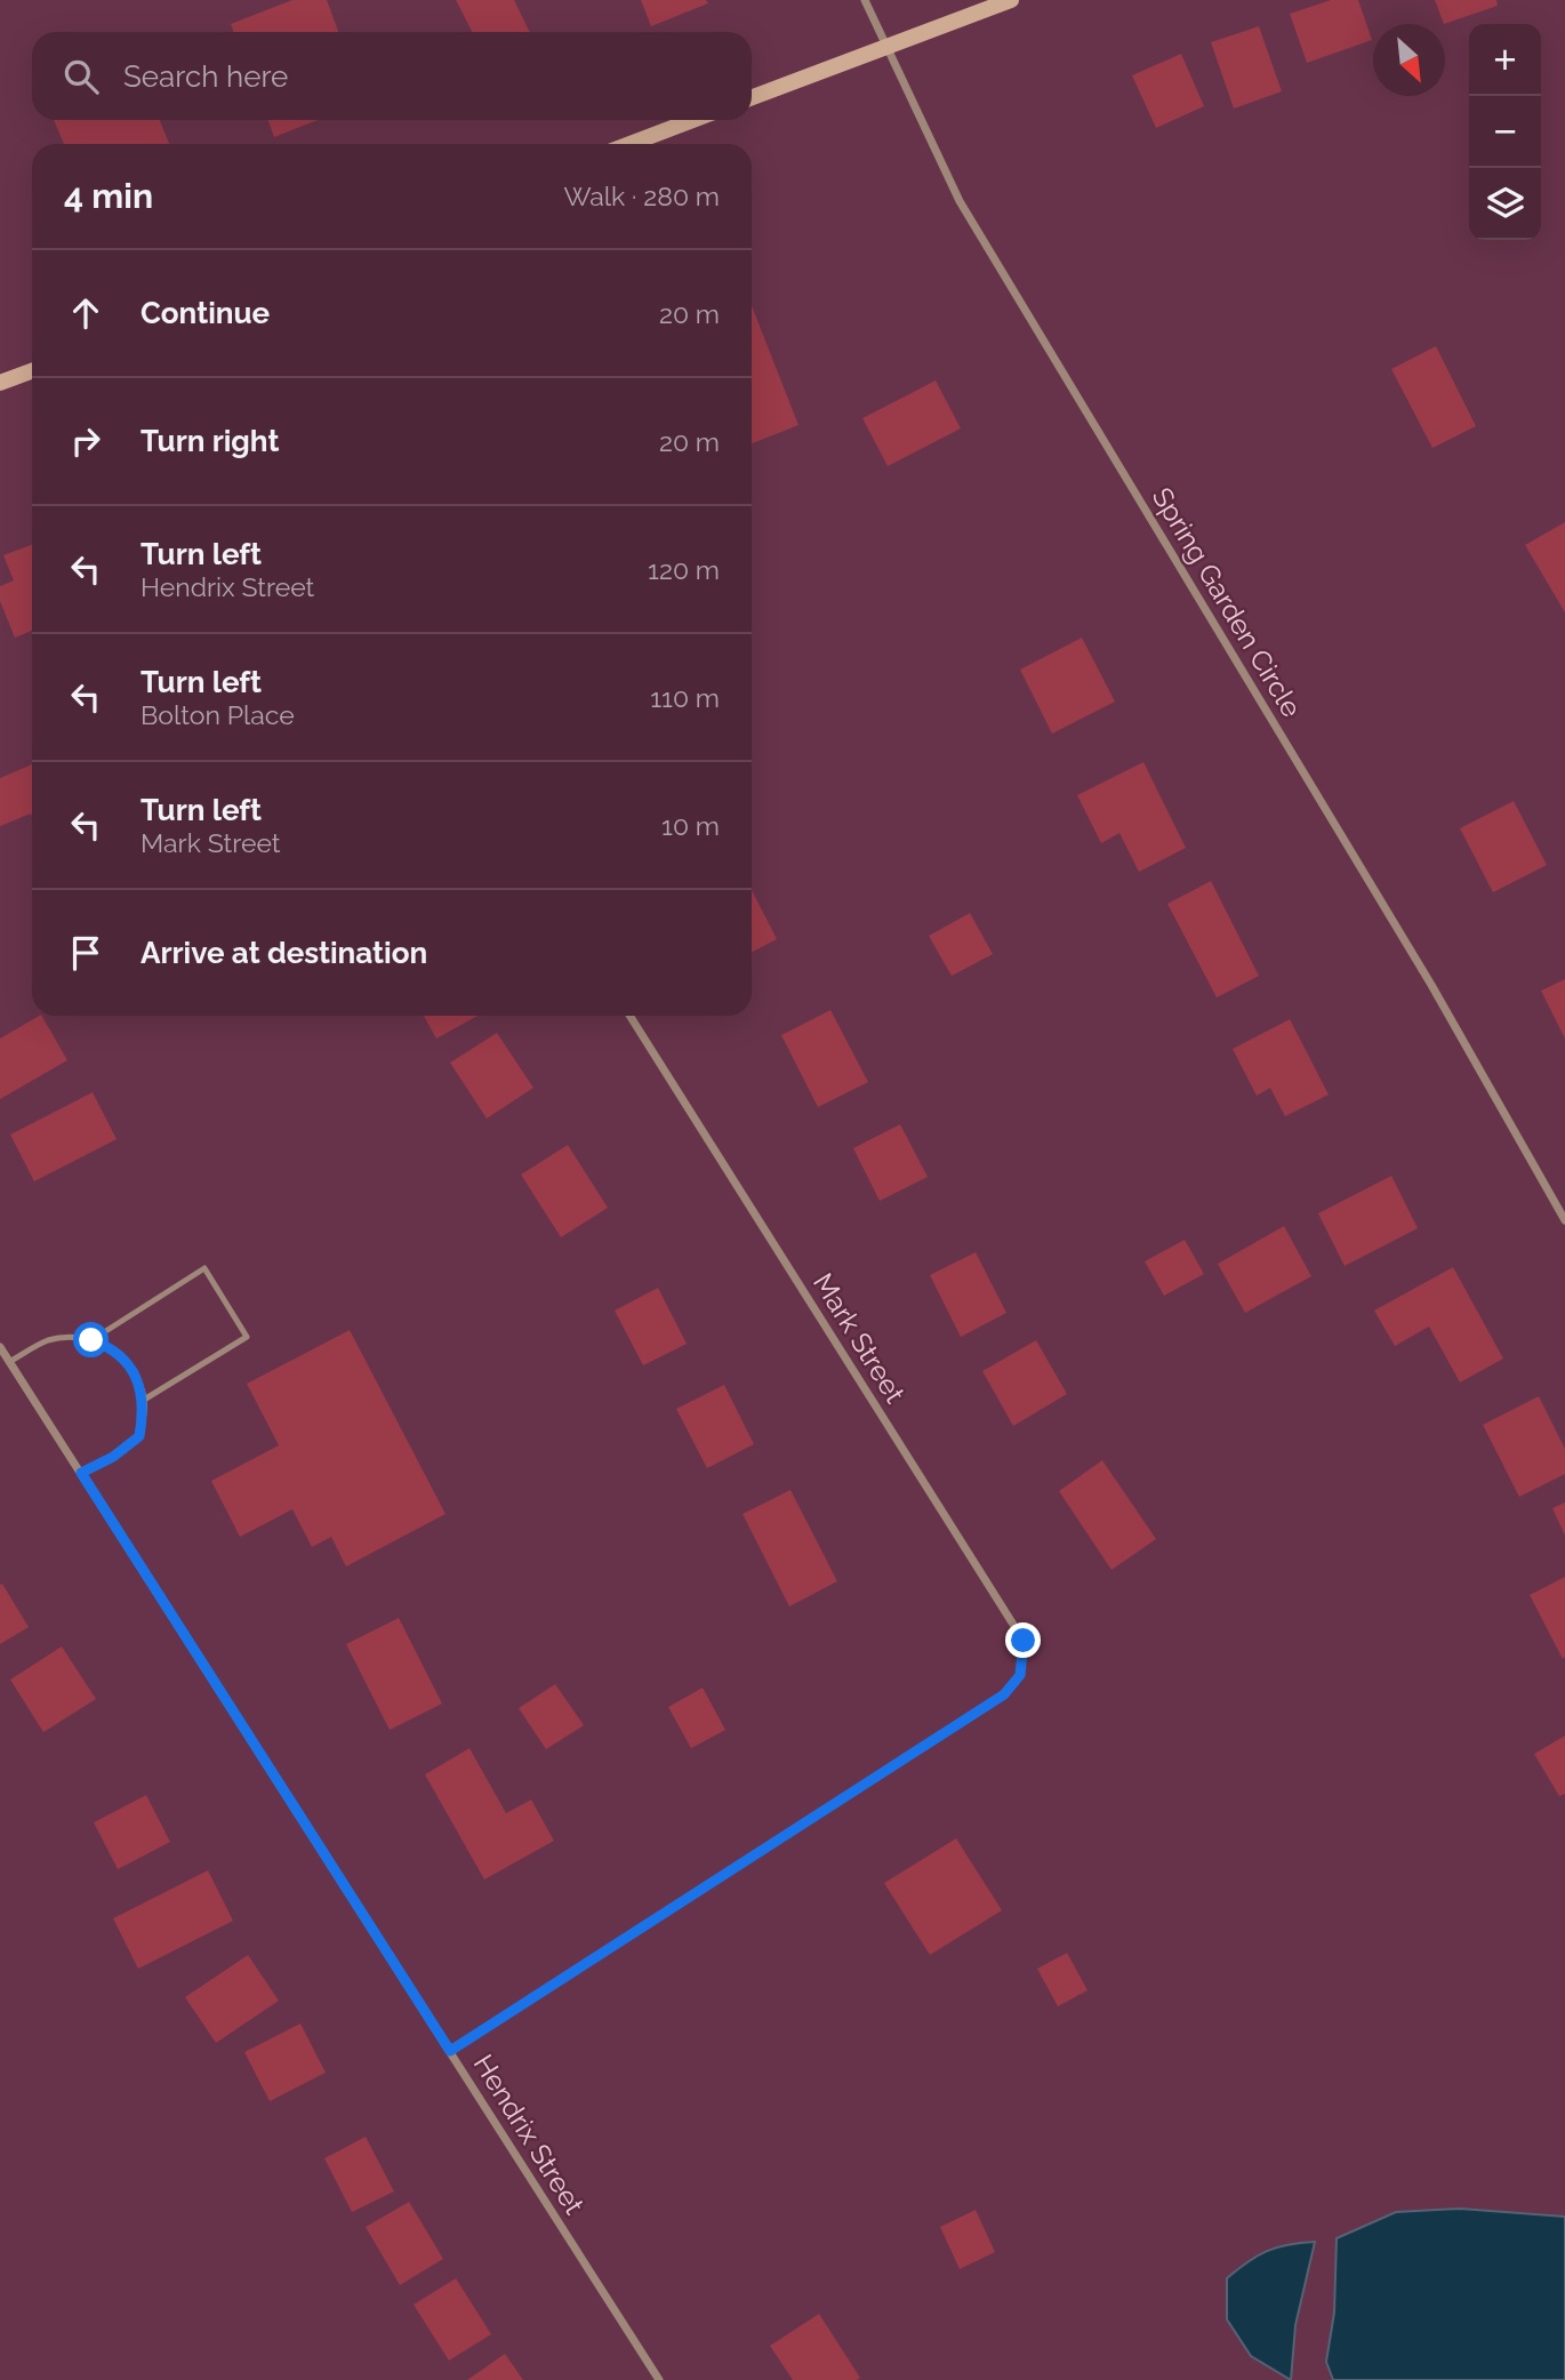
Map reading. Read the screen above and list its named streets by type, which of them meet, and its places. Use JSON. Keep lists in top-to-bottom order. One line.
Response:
{"streets":{"street":["Spring Garden Circle","Mark Street","Hendrix Street"]},"crossings":[["Mark Street","Hendrix Street"]],"north":"bottom right","page":{"map_buttons":["+","−"],"search":"Search here","heading":["4 min","Walk · 280 m"],"list":[["Continue","20 m"],["Turn right","20 m"],["Turn left","Hendrix Street","120 m"],["Turn left","Bolton Place","110 m"],["Turn left","Mark Street","10 m"],"Arrive at destination"]}}
